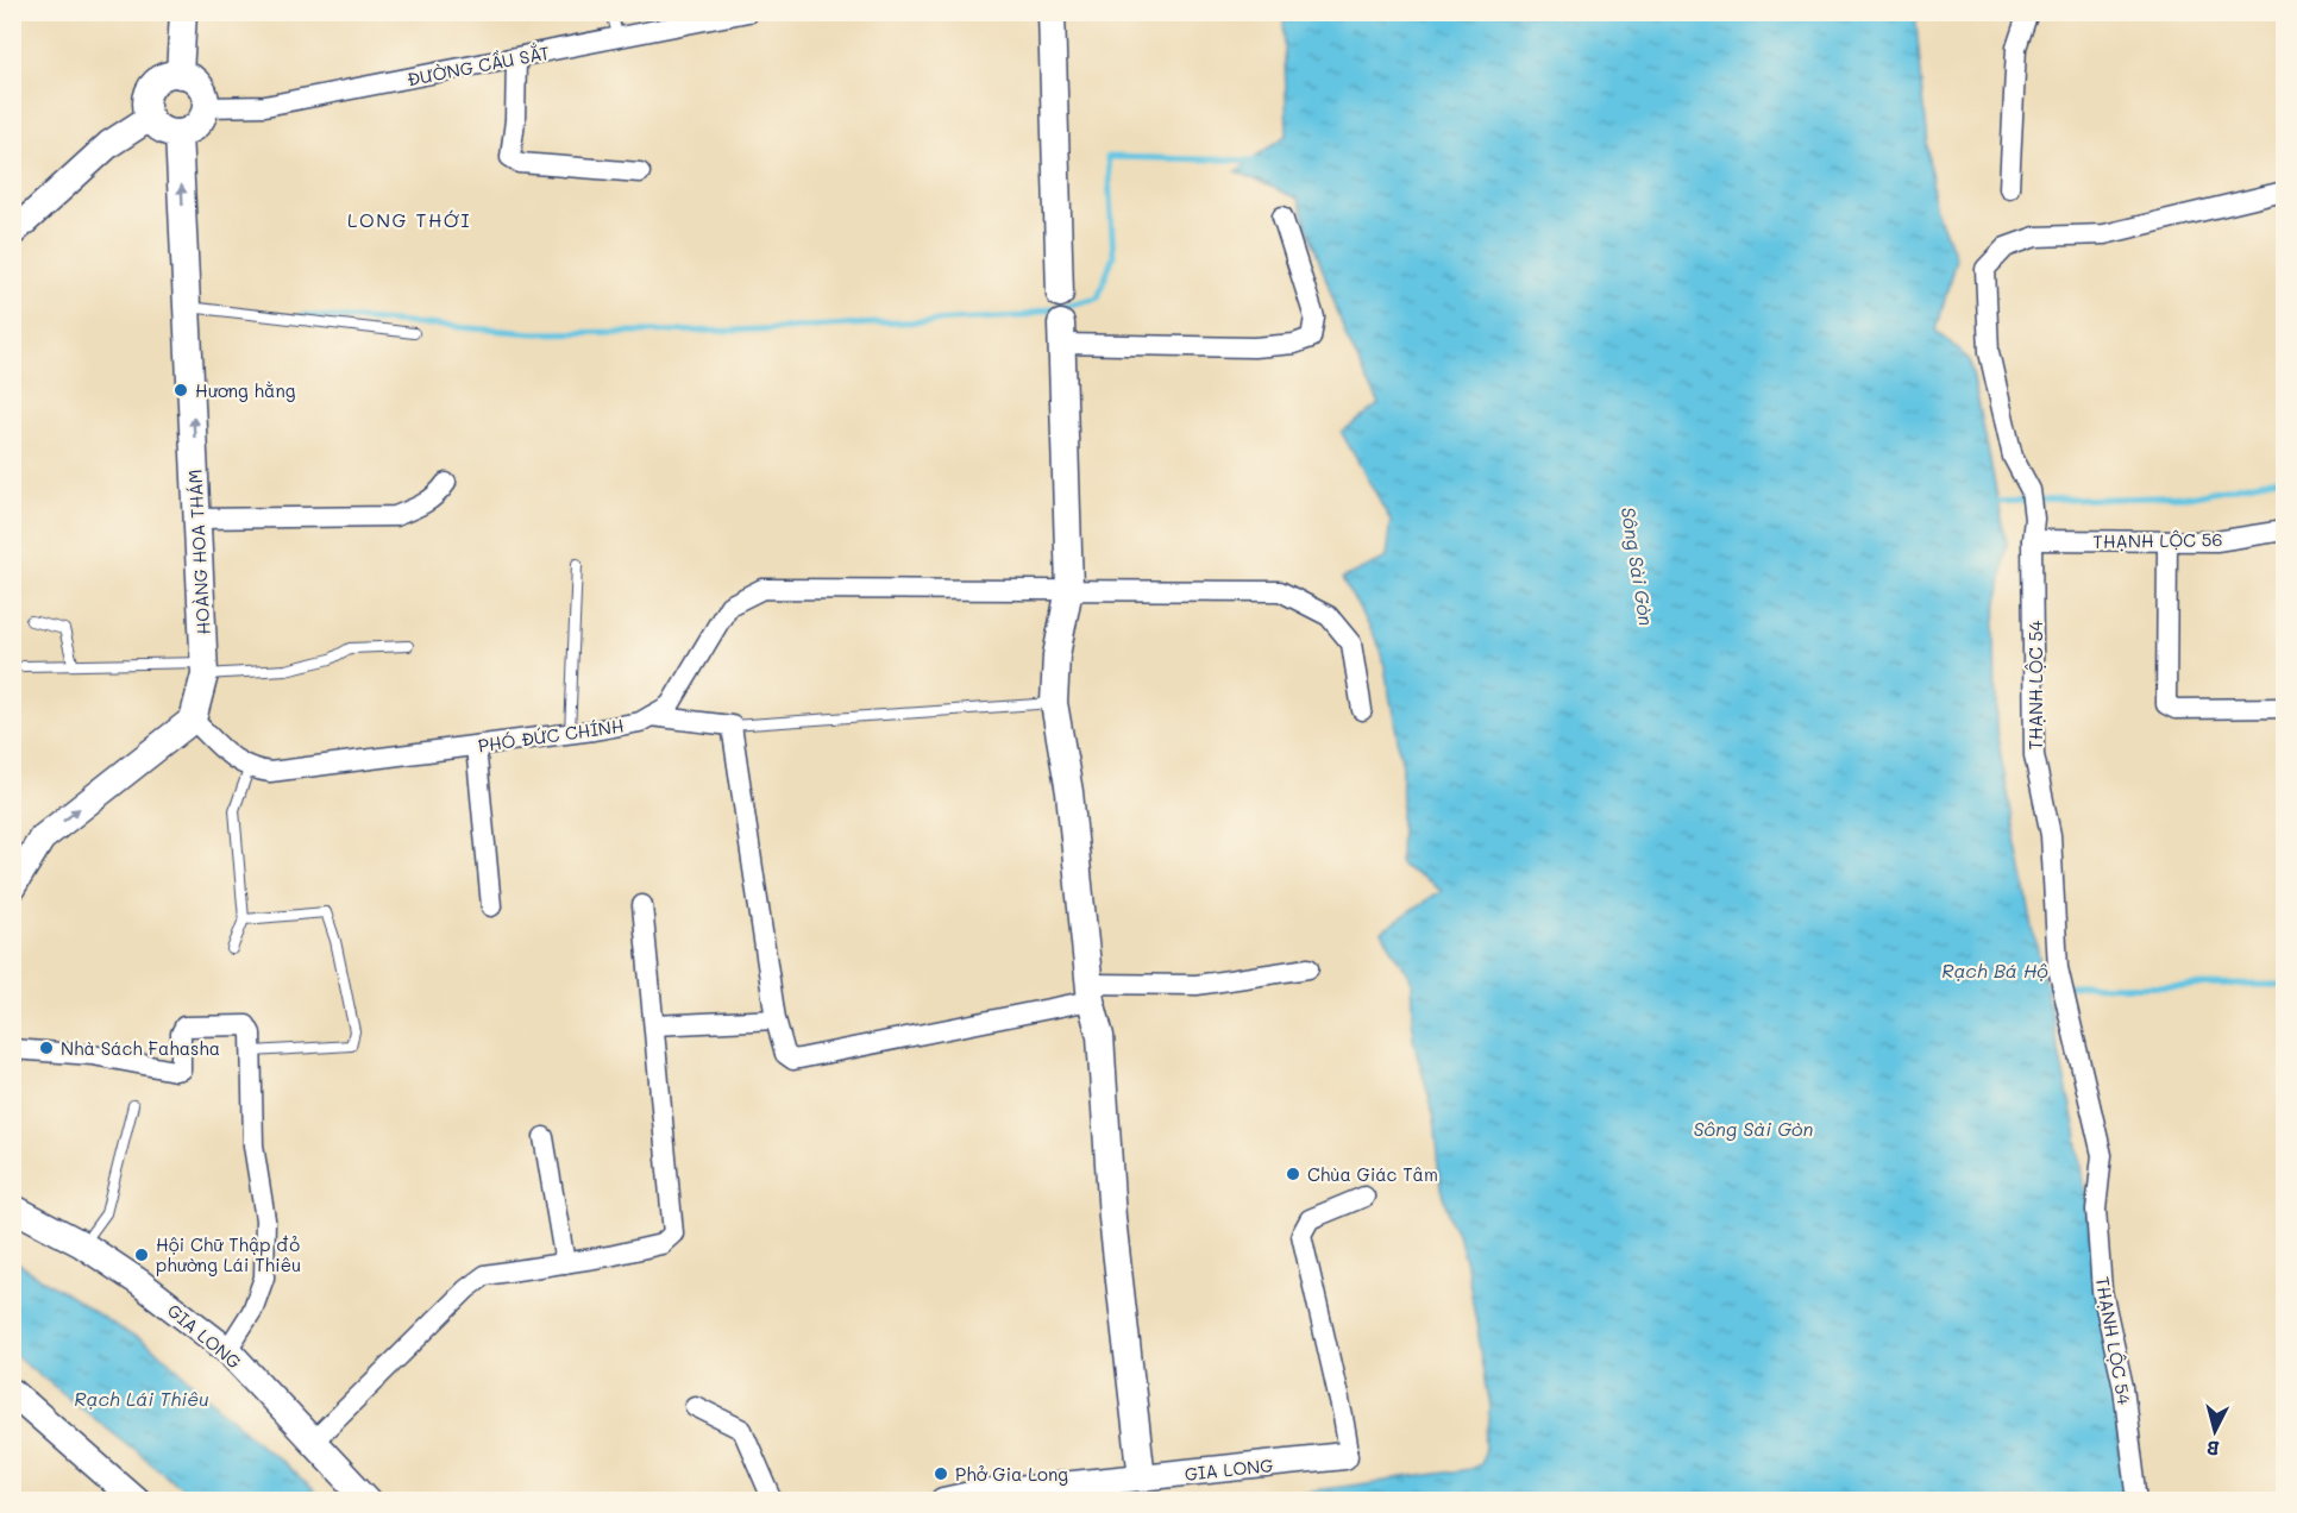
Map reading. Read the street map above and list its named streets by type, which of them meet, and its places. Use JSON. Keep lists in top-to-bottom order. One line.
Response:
{"streets":{"street":["ĐƯỜNG CẦU SẮT","THẠNH LỘC 56","HOÀNG HOA THÁM","THẠNH LỘC 54","PHÓ ĐỨC CHÍNH","GIA LONG"]},"crossings":[["ĐƯỜNG CẦU SẮT","HOÀNG HOA THÁM"],["THẠNH LỘC 56","THẠNH LỘC 54"]],"one_way":["HOÀNG HOA THÁM"],"districts":["LONG THỚI"],"water":["Sông Sài Gòn","Rạch Bá Hộ","Rạch Lái Thiêu"],"places":["Hương hằng","Nhà Sách Fahasha","Chùa Giác Tâm","Hội Chữ Thập đỏ phường Lái Thiêu","Phở Gia Long"],"north":"bottom"}
